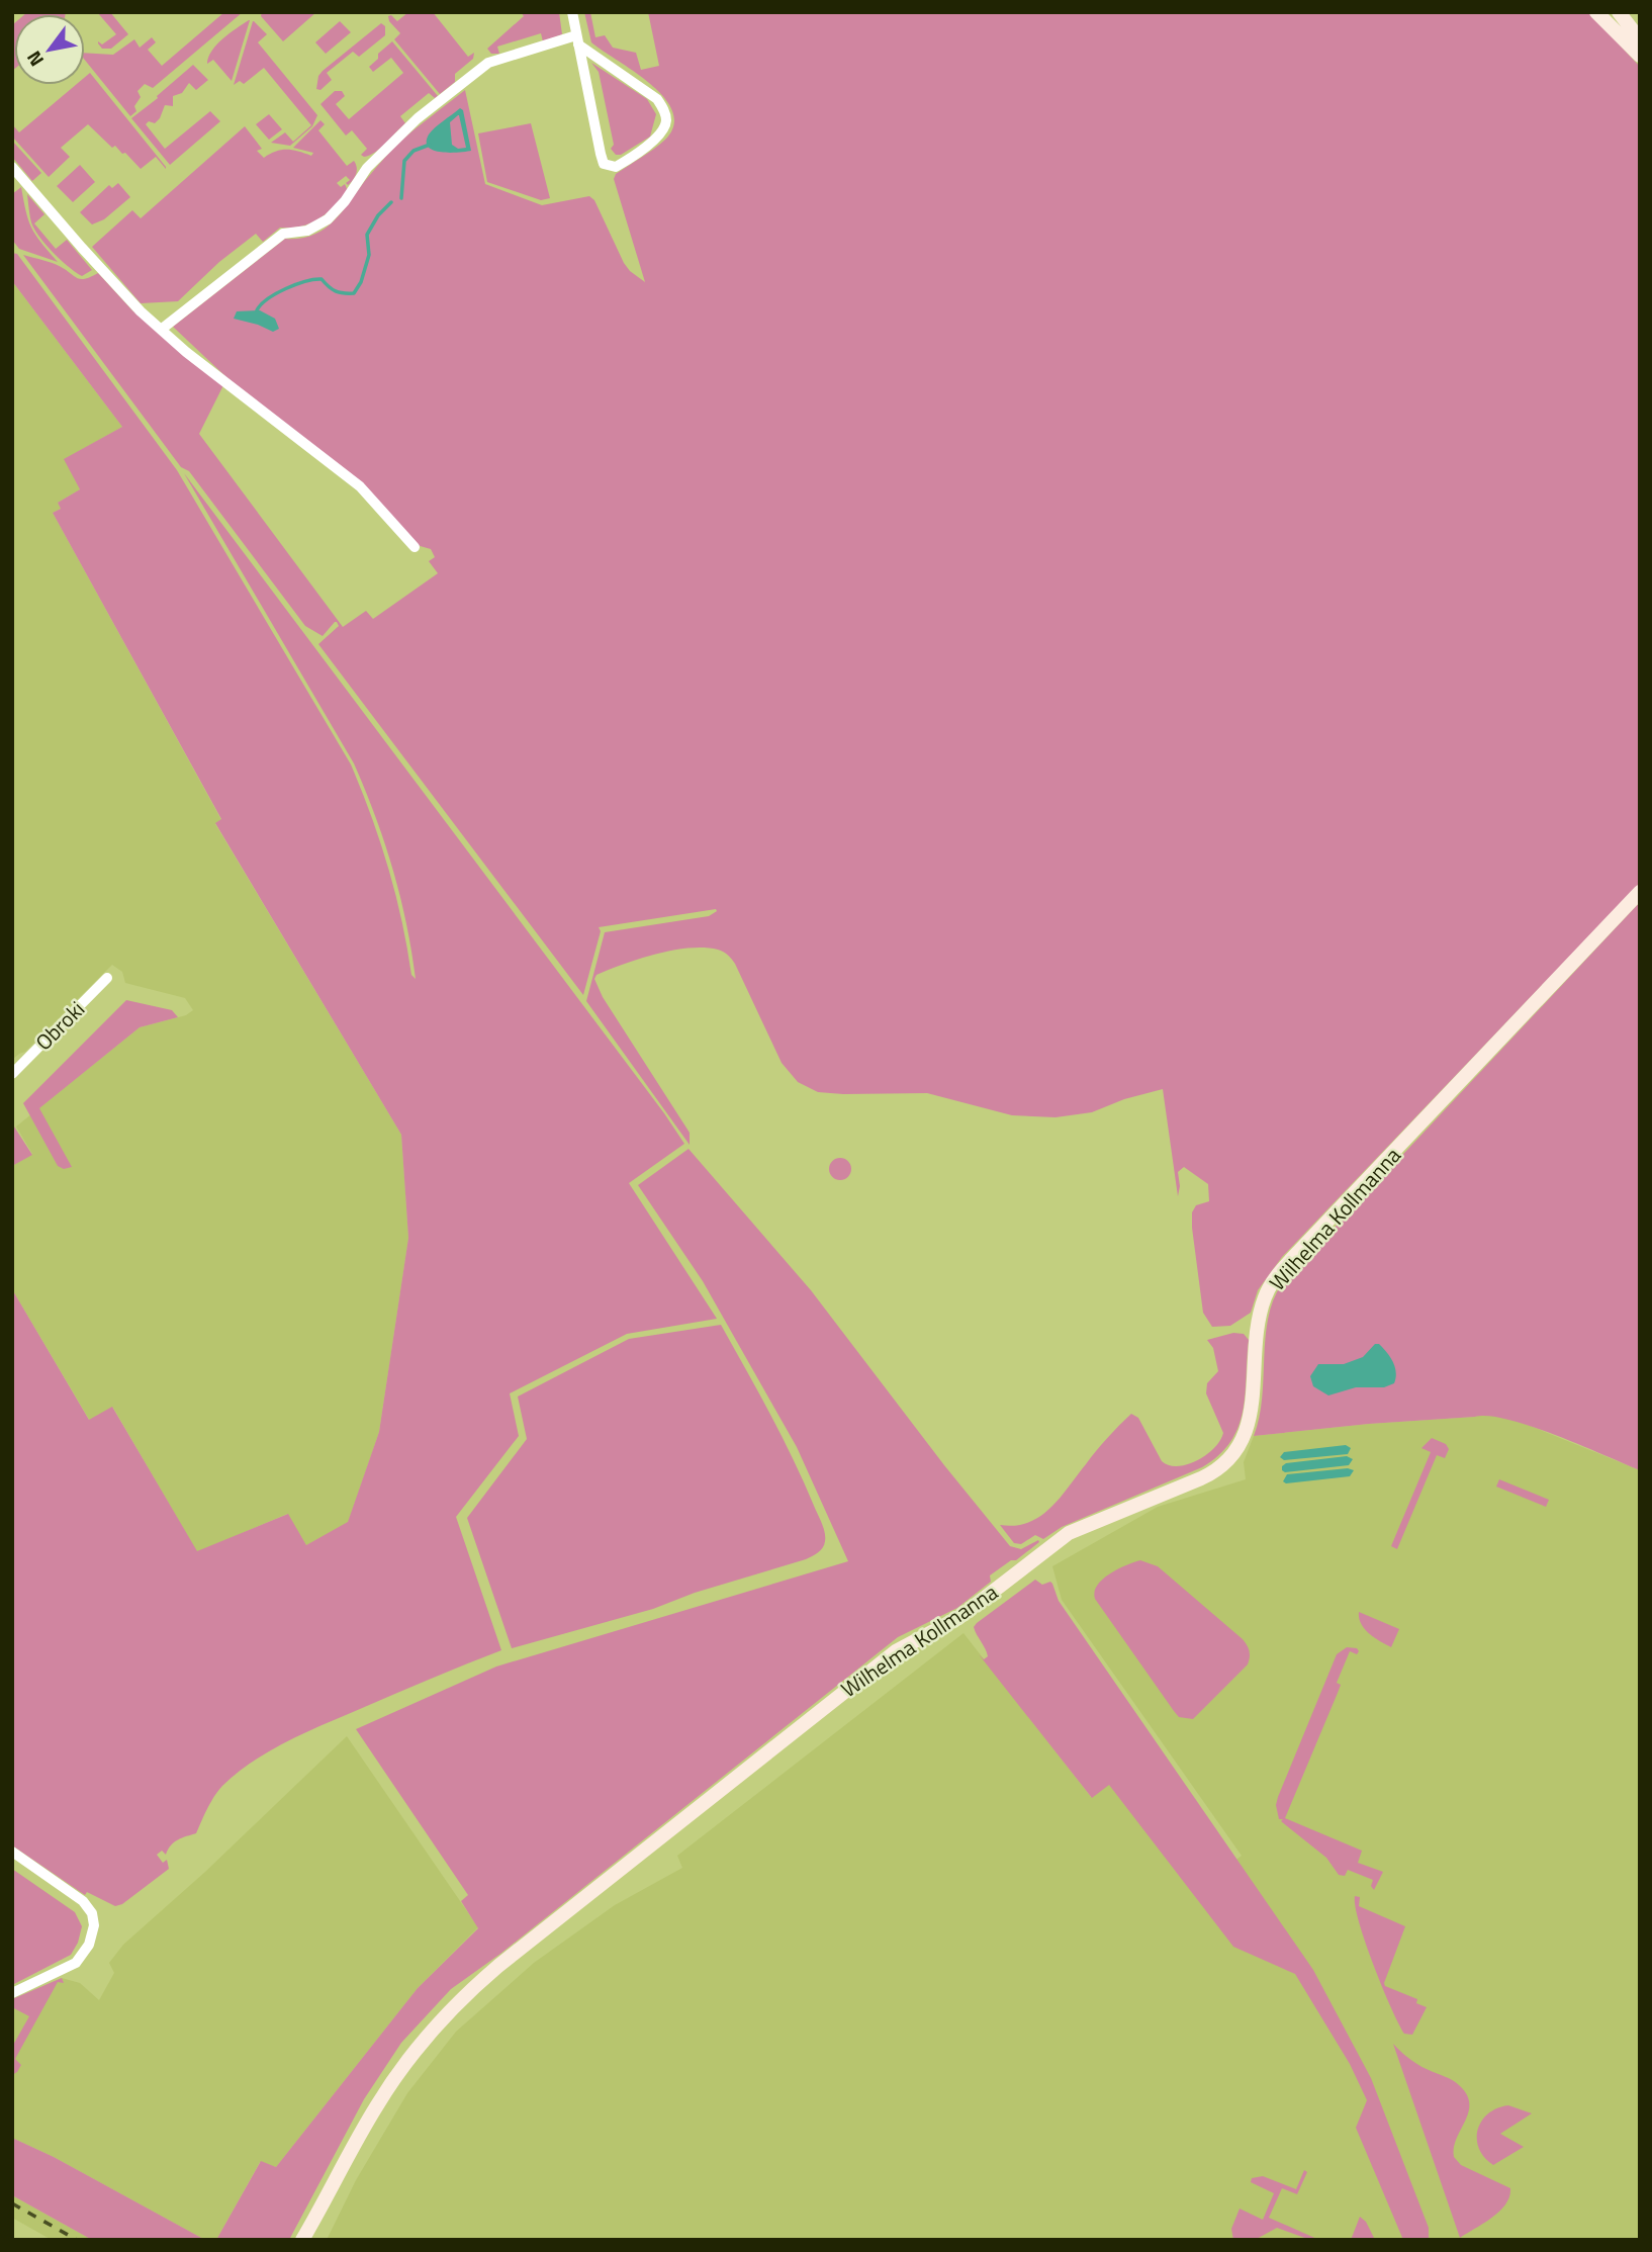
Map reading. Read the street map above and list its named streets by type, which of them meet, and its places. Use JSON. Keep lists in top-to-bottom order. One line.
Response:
{"streets":{"street":["Obroki","Wilhelma Kollmanna"]},"north":"bottom left"}
